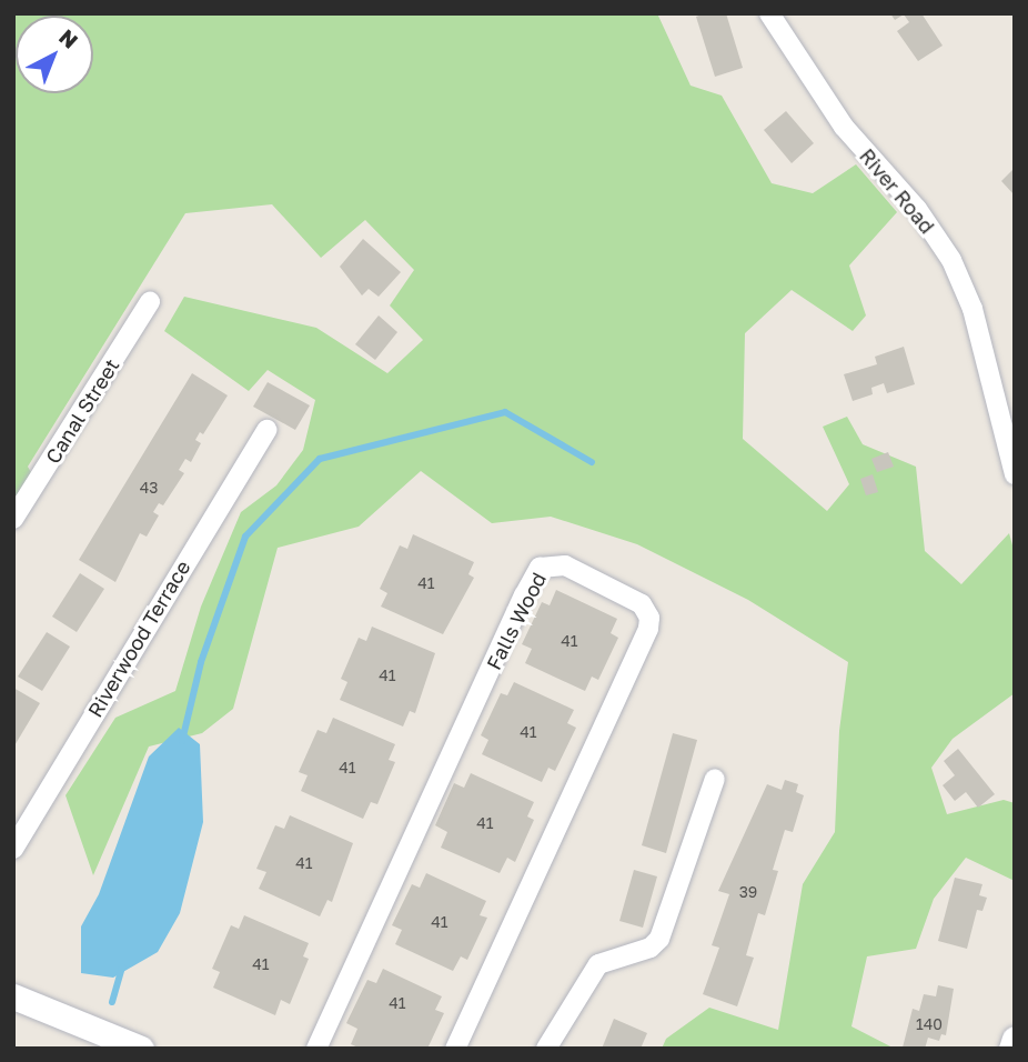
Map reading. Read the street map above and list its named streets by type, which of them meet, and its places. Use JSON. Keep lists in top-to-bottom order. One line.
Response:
{"streets":{"street":["River Road","Canal Street","Falls Wood","Riverwood Terrace"]},"house_numbers":["43","41","41","41","41","41","41","41","39","41","41","41","140"],"north":"top right"}
